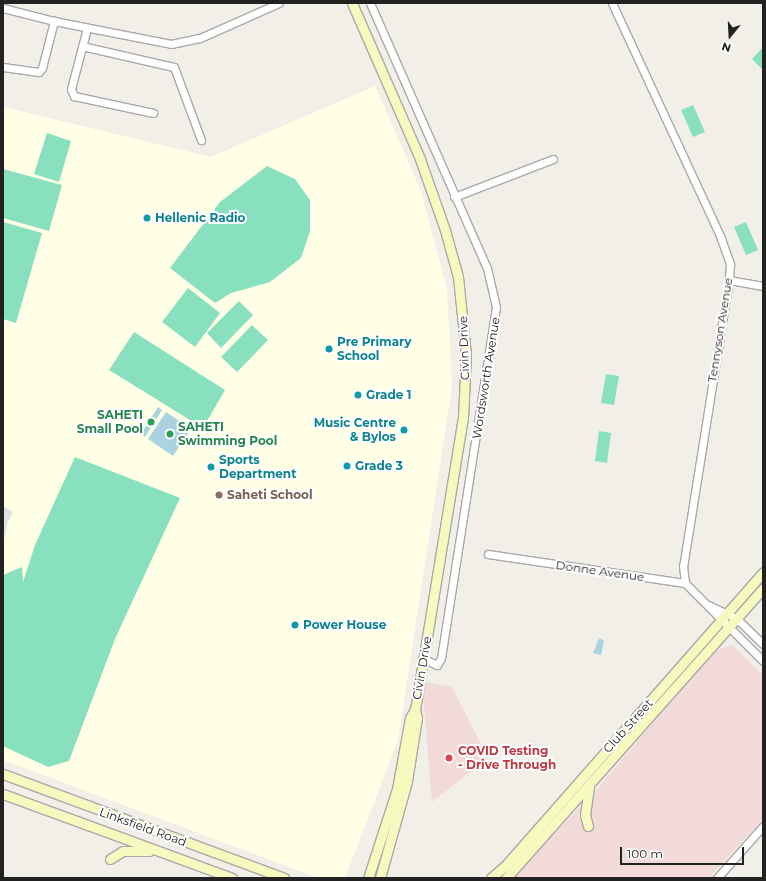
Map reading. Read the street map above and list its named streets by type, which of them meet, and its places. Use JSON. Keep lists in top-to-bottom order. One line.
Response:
{"streets":{"main road":["Civin Drive","Club Street","Linksfield Road"],"street":["Tennyson Avenue","Wordsworth Avenue","Donne Avenue"]},"crossings":[["Tennyson Avenue","Donne Avenue"],["Civin Drive","Wordsworth Avenue"]],"places":["Hellenic Radio","Pre Primary School","Grade 1","SAHETI Small Pool","Music Centre & Bylos","SAHETI Swimming Pool","Grade 3","Sports Department","Saheti School","Power House","COVID Testing - Drive Through"],"scale_bar":"100 m","north":"bottom"}
